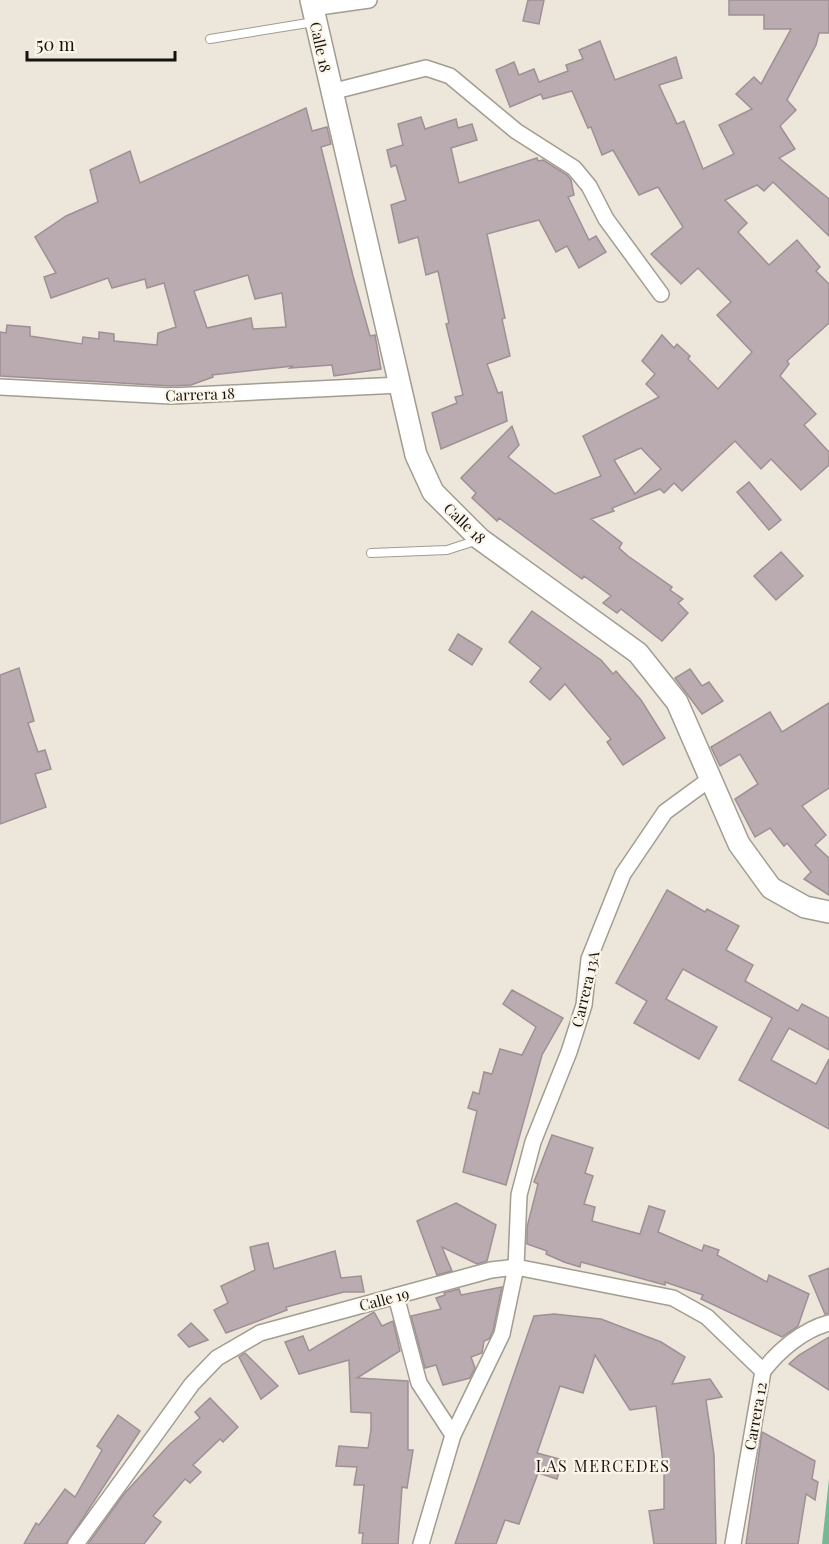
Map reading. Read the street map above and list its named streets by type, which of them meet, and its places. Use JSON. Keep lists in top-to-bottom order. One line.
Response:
{"streets":{"main road":["Calle 18"],"street":["Carrera 18","Carrera 13A","Calle 19","Carrera 12"]},"crossings":[["Calle 18","Carrera 18"],["Calle 18","Carrera 13A"],["Carrera 13A","Calle 19"],["Calle 19","Carrera 12"]],"districts":["LAS MERCEDES"],"scale_bar":"50 m"}
